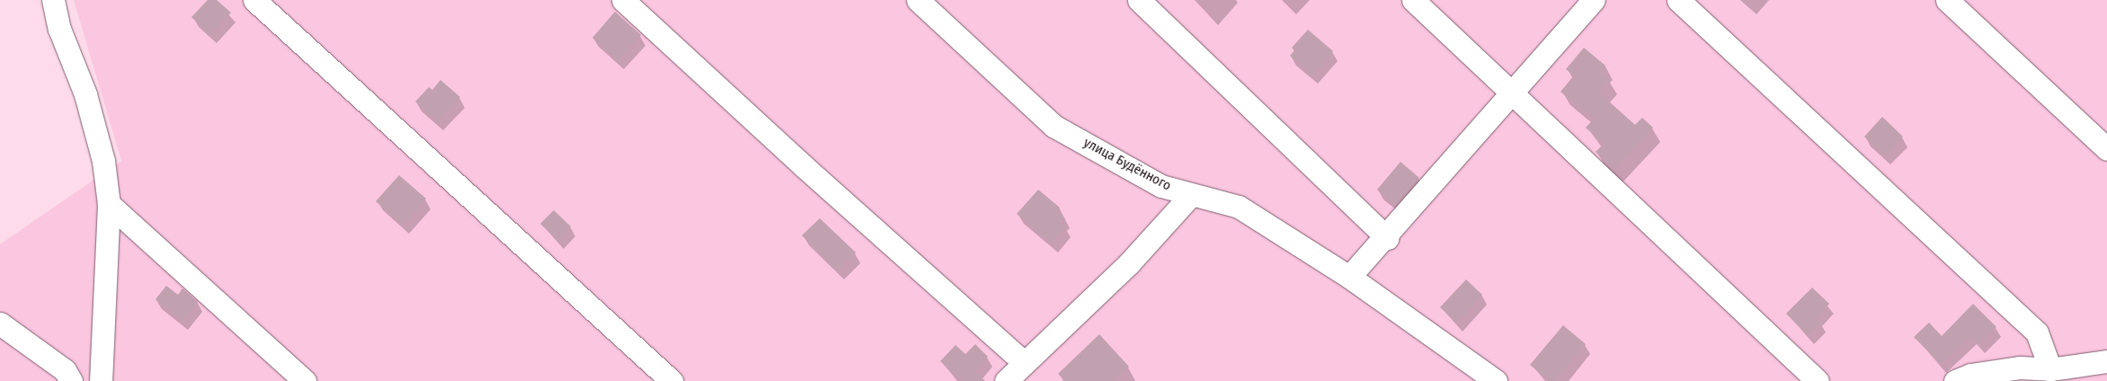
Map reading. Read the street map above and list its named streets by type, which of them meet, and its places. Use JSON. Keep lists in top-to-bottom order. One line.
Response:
{"streets":{"street":["улица Будённого"]}}
